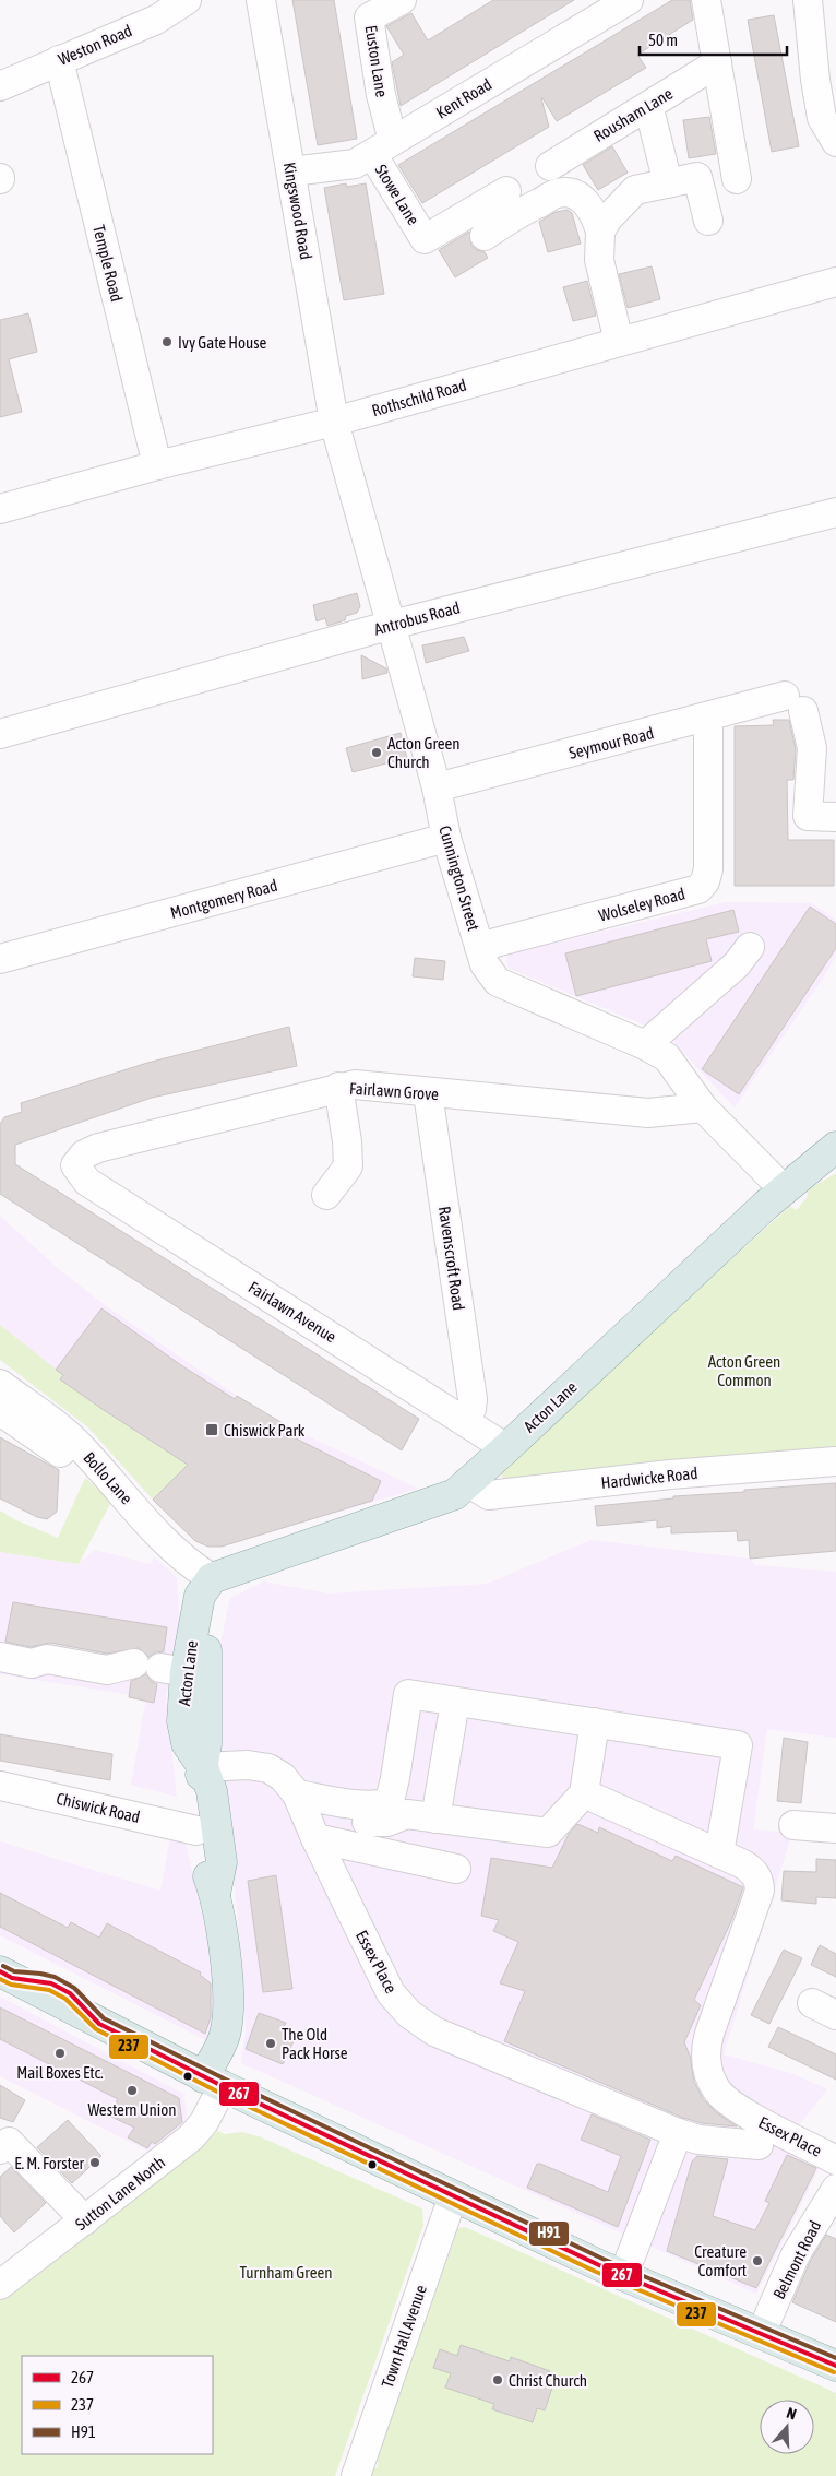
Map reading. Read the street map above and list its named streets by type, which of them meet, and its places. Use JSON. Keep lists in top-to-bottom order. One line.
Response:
{"streets":{"main road":["Acton Lane"],"street":["Weston Road","Euston Lane","Kent Road","Rousham Lane","Stowe Lane","Kingswood Road","Temple Road","Rothschild Road","Antrobus Road","Seymour Road","Cunnington Street","Montgomery Road","Wolseley Road","Fairlawn Grove","Ravenscroft Road","Fairlawn Avenue","Bollo Lane","Hardwicke Road","Chiswick Road","Essex Place","Sutton Lane North","Belmont Road","Town Hall Avenue"]},"crossings":[["Weston Road","Temple Road"],["Euston Lane","Kent Road"],["Euston Lane","Stowe Lane"],["Kent Road","Stowe Lane"],["Kent Road","Kingswood Road"],["Kingswood Road","Rothschild Road"],["Kingswood Road","Cunnington Street"],["Temple Road","Rothschild Road"],["Rothschild Road","Cunnington Street"],["Antrobus Road","Cunnington Street"],["Seymour Road","Cunnington Street"],["Seymour Road","Wolseley Road"],["Cunnington Street","Montgomery Road"],["Cunnington Street","Wolseley Road"],["Cunnington Street","Fairlawn Grove"],["Cunnington Street","Acton Lane"],["Fairlawn Grove","Ravenscroft Road"],["Fairlawn Grove","Fairlawn Avenue"],["Ravenscroft Road","Fairlawn Avenue"],["Fairlawn Avenue","Acton Lane"],["Acton Lane","Bollo Lane"],["Acton Lane","Hardwicke Road"],["Acton Lane","Chiswick Road"],["Acton Lane","Essex Place"],["Acton Lane","Sutton Lane North"]],"parks":["Acton Green Common","Turnham Green"],"places":{"other":["Ivy Gate House","Acton Green Church","The Old Pack Horse","Mail Boxes Etc.","Western Union","E. M. Forster","Creature Comfort","Christ Church"],"transit":["Chiswick Park"]},"lines":["transit line H91","transit line 267","transit line 237"],"legend":["267","237","H91"],"scale_bar":"50 m","north":"top"}
